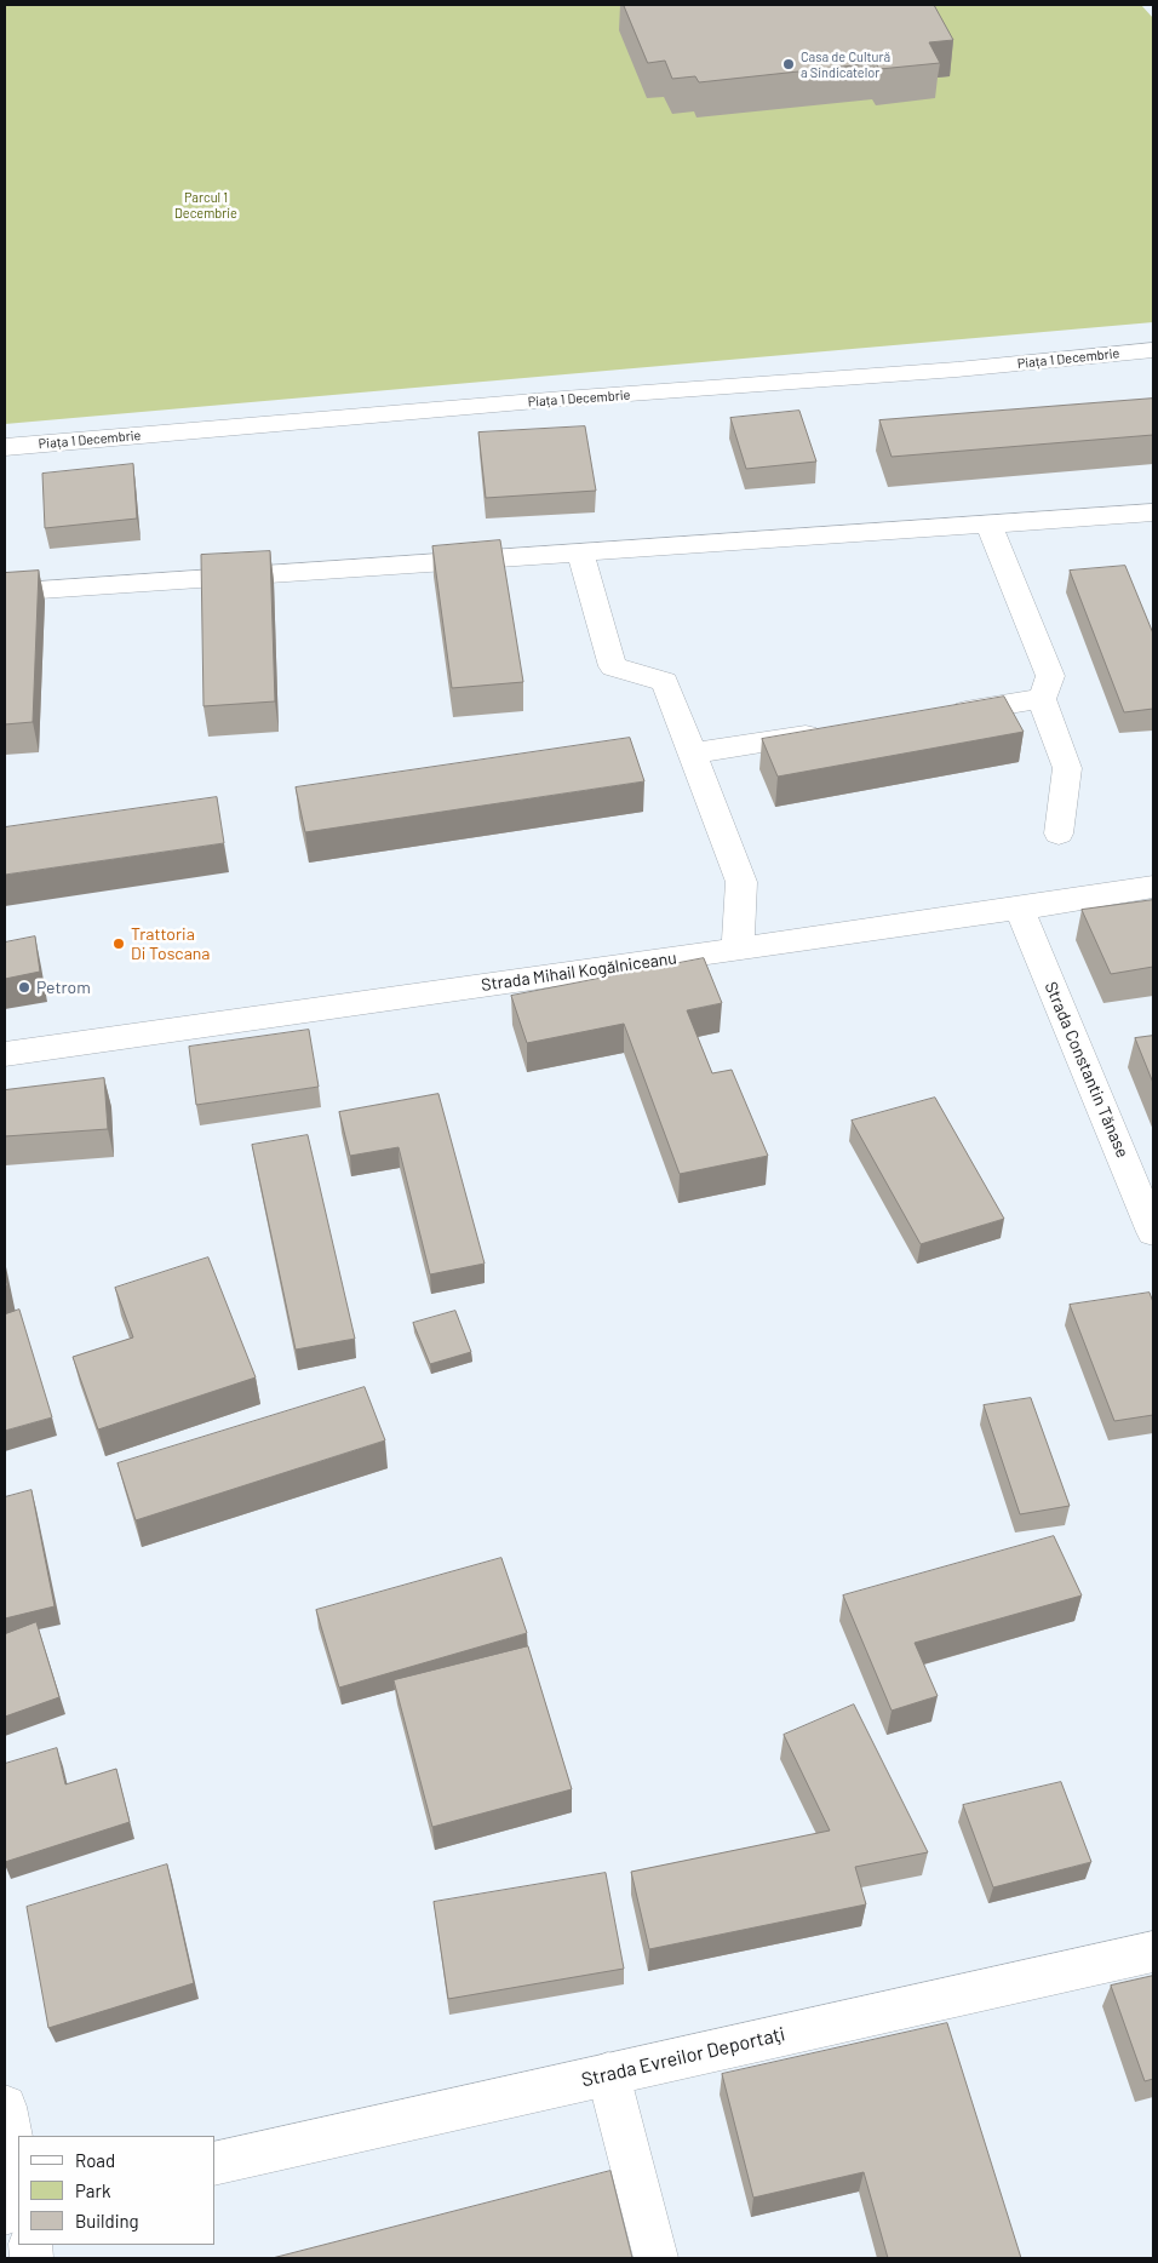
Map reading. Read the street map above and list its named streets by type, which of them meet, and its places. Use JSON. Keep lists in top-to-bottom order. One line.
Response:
{"streets":{"street":["Piața 1 Decembrie","Strada Mihail Kogălniceanu","Strada Constantin Tănase","Strada Evreilor Deportaţi"]},"crossings":[["Strada Mihail Kogălniceanu","Strada Constantin Tănase"]],"parks":["Parcul 1 Decembrie"],"places":["Casa de Cultură a Sindicatelor","Trattoria Di Toscana","Petrom"],"legend":["Road","Park","Building"]}
